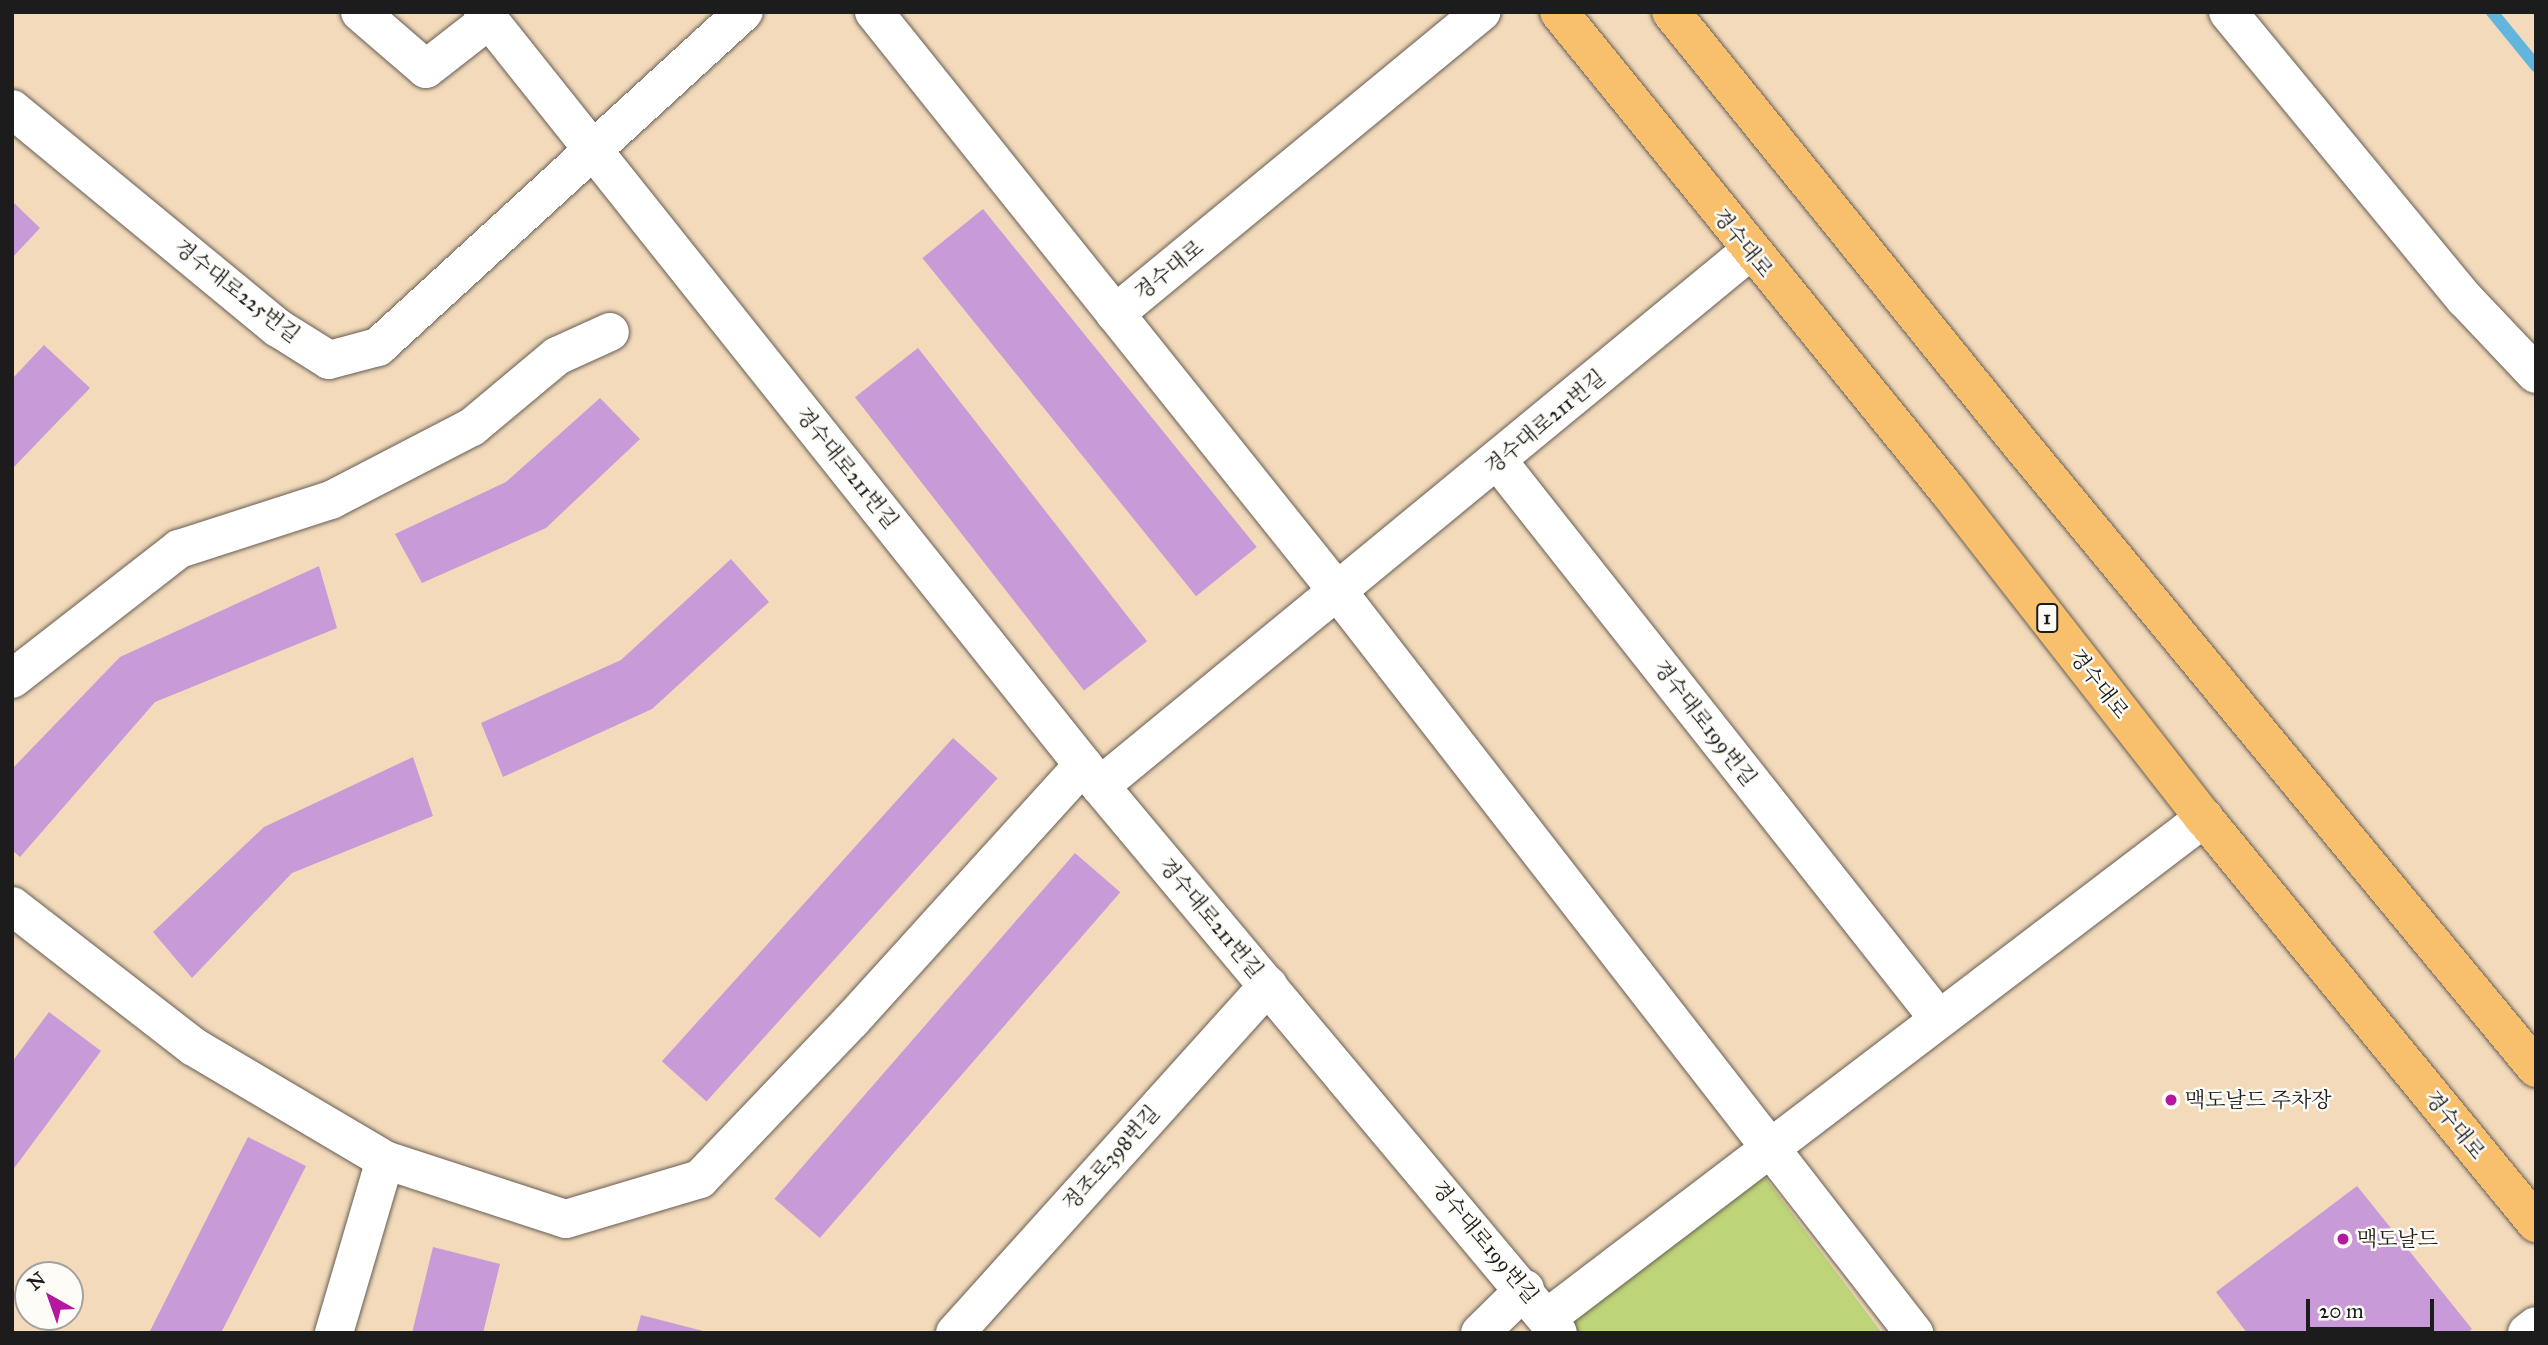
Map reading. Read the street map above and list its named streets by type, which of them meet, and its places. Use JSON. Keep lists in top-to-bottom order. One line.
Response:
{"streets":{"main road":["경수대로","1"],"street":["경수대로225번길","경수대로211번길","경수대로199번길","정조로398번길"]},"crossings":[["경수대로","경수대로211번길"],["경수대로","경수대로199번길"],["경수대로225번길","경수대로211번길"],["경수대로211번길","경수대로199번길"],["경수대로211번길","정조로398번길"],["경수대로199번길","정조로398번길"]],"places":["맥도날드 주차장","맥도날드"],"scale_bar":"20 m","north":"top left"}
